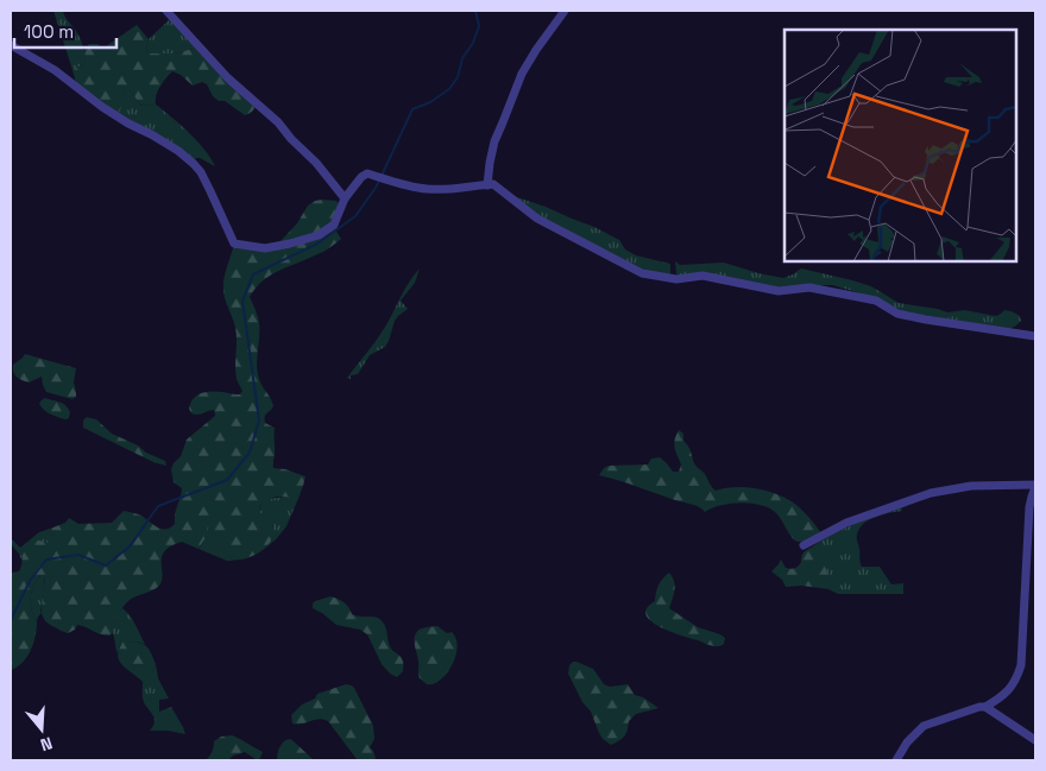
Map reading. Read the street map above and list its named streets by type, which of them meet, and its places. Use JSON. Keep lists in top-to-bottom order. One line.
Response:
{"scale_bar":"100 m","north":"bottom"}
